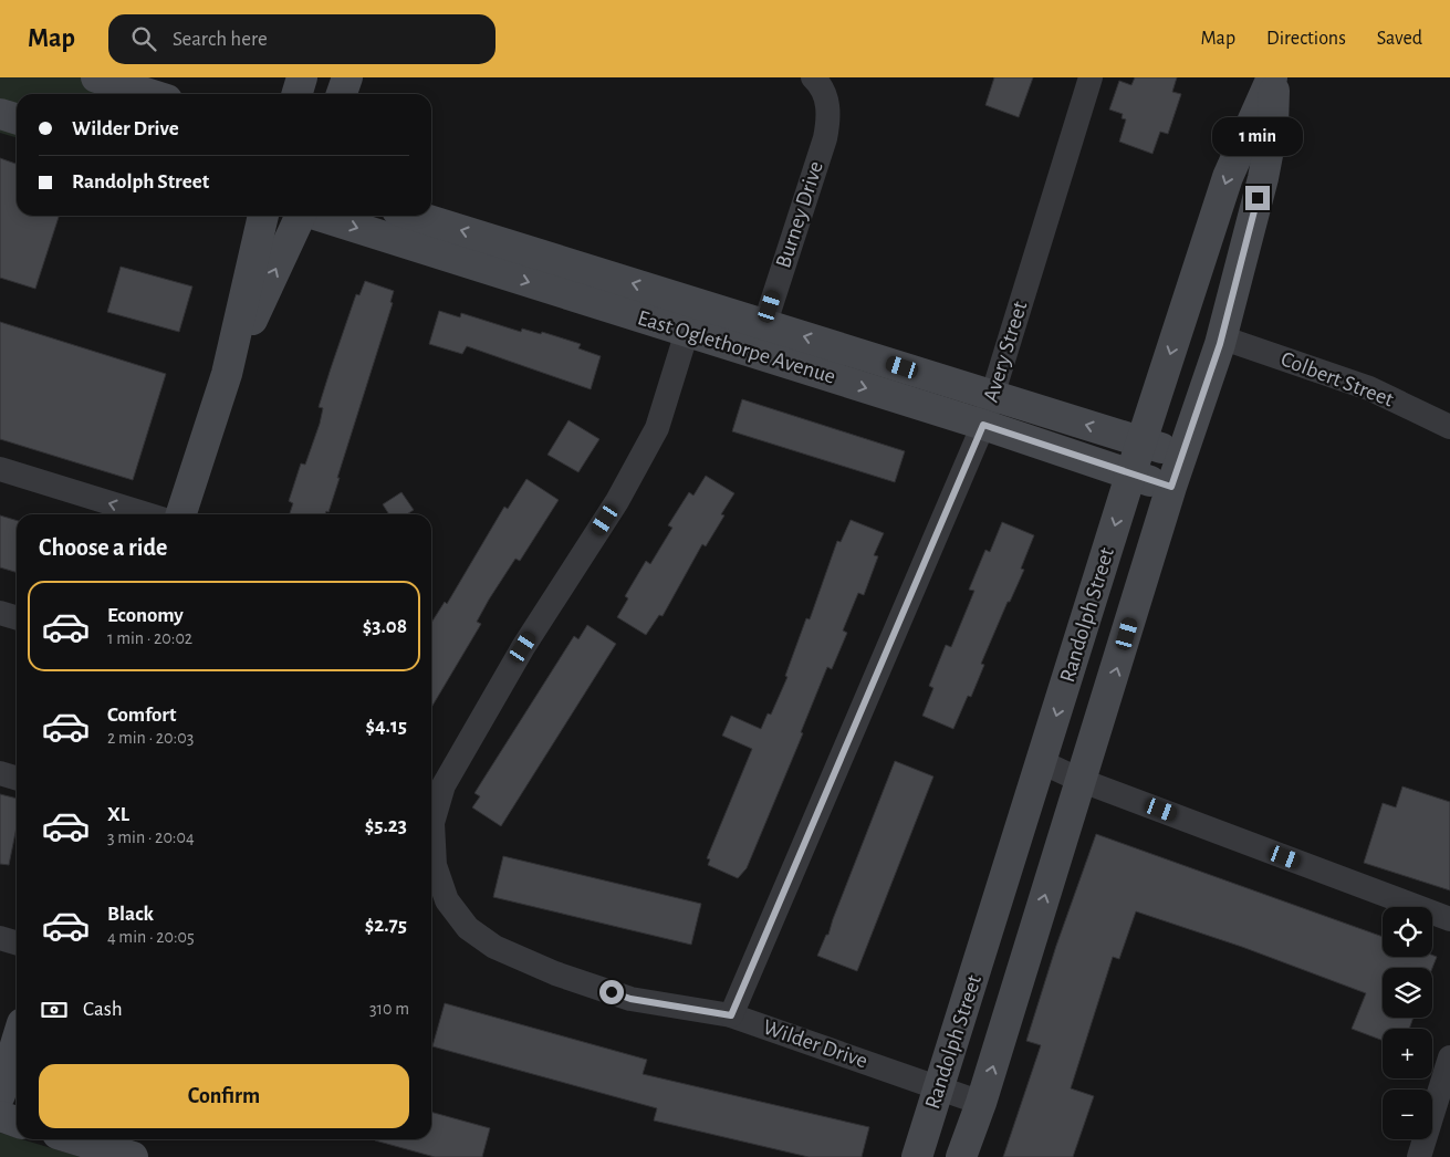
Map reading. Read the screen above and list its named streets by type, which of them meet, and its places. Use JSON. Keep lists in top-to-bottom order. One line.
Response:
{"streets":{"street":["Burney Drive","East Oglethorpe Avenue","Avery Street","Colbert Street","Randolph Street","Wilder Drive"]},"crossings":[["Burney Drive","East Oglethorpe Avenue"],["East Oglethorpe Avenue","Avery Street"],["East Oglethorpe Avenue","Randolph Street"],["East Oglethorpe Avenue","Wilder Drive"],["Avery Street","Wilder Drive"],["Colbert Street","Randolph Street"],["Randolph Street","Wilder Drive"]],"page":{"header":"Map","search":"Search here","nav":["Map","Directions","Saved"],"banner":["Wilder Drive","Randolph Street"],"bubble":"1 min","heading":"Choose a ride","list":[{"name":"Economy","note":"1 min · 20:02","value":"$3.08"},{"name":"Comfort","note":"2 min · 20:03","value":"$4.15"},{"name":"XL","note":"3 min · 20:04","value":"$5.23"},{"name":"Black","note":"4 min · 20:05","value":"$2.75"}],"map_buttons":["+","−"],"pay":["Cash","310 m"],"buttons":"Confirm"}}
